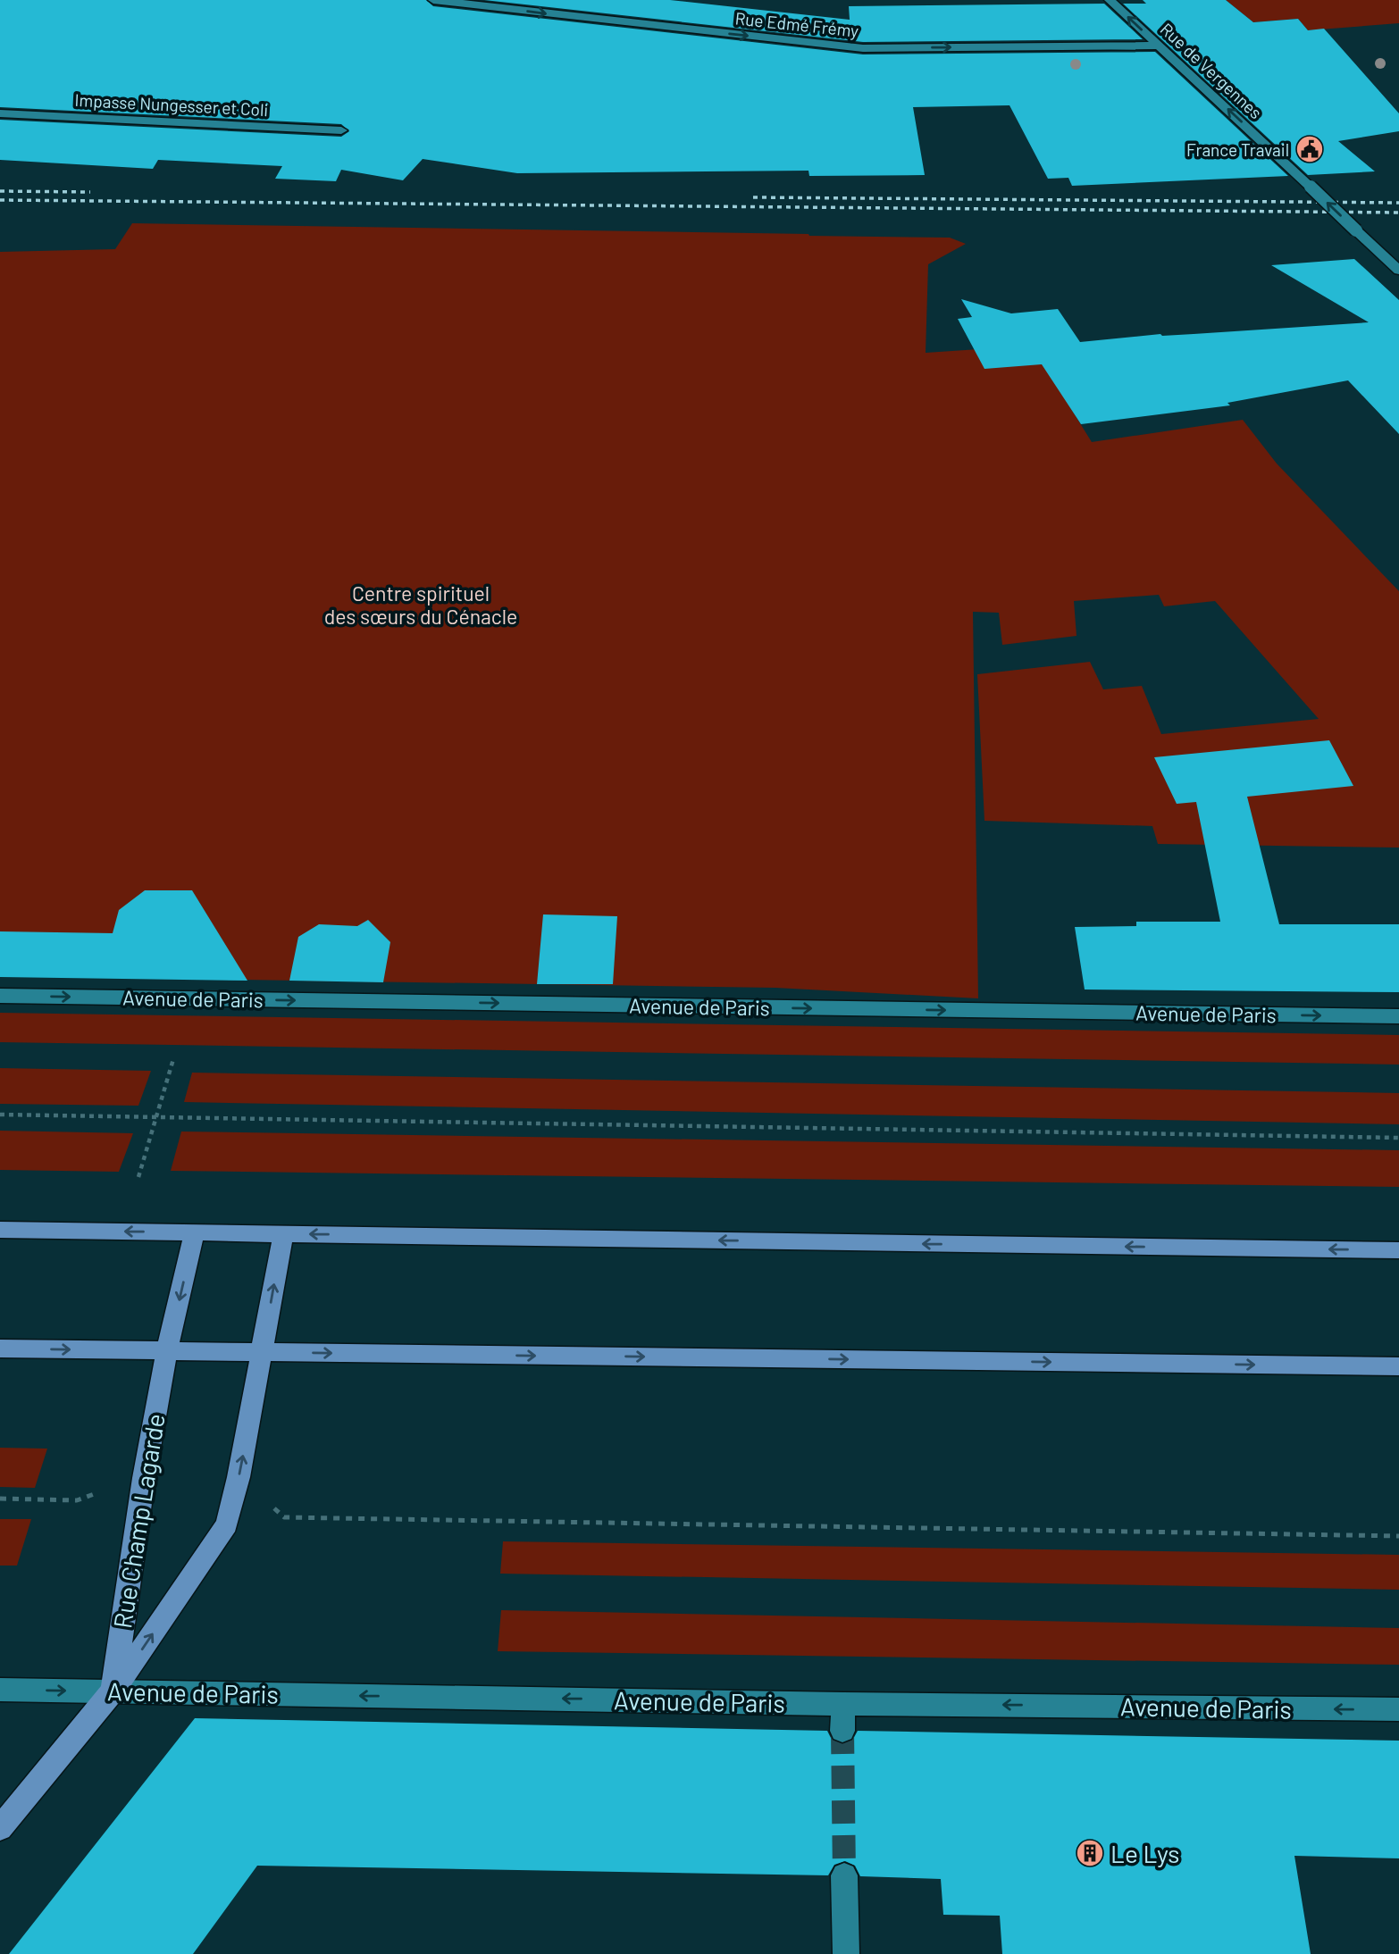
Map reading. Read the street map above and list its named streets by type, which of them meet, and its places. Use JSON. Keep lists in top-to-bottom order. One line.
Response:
{"streets":{"main road":["Rue Champ Lagarde"],"street":["Rue Edmé Frémy","Rue de Vergennes","Impasse Nungesser et Coli","Avenue de Paris"]},"crossings":[["Rue Edmé Frémy","Rue de Vergennes"],["Avenue de Paris","Rue Champ Lagarde"]],"one_way":["Rue Edmé Frémy","Rue de Vergennes"],"parks":["Centre spirituel des sœurs du Cénacle"],"places":{"public building":["France Travail"],"building":["Le Lys"]}}
